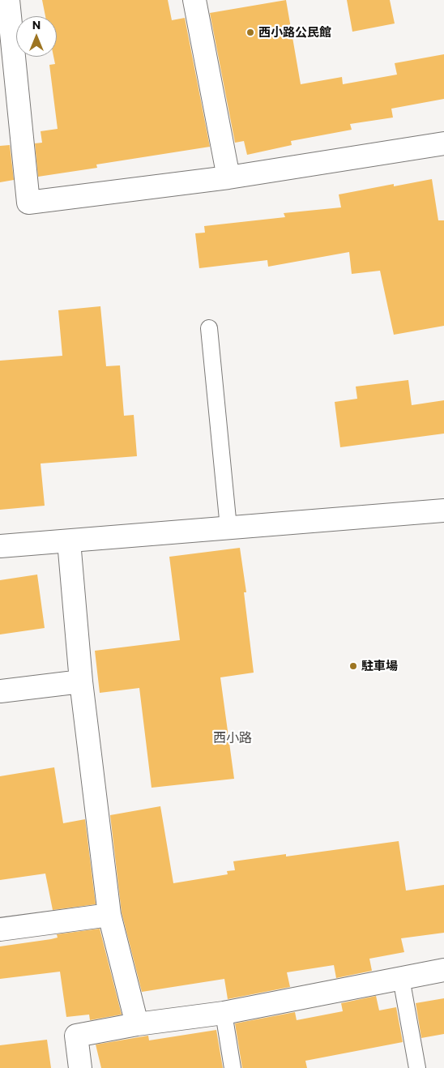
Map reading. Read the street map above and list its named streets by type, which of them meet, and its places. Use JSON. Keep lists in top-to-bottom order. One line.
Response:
{"districts":["西小路"],"places":["西小路公民館","駐車場"],"north":"top"}
